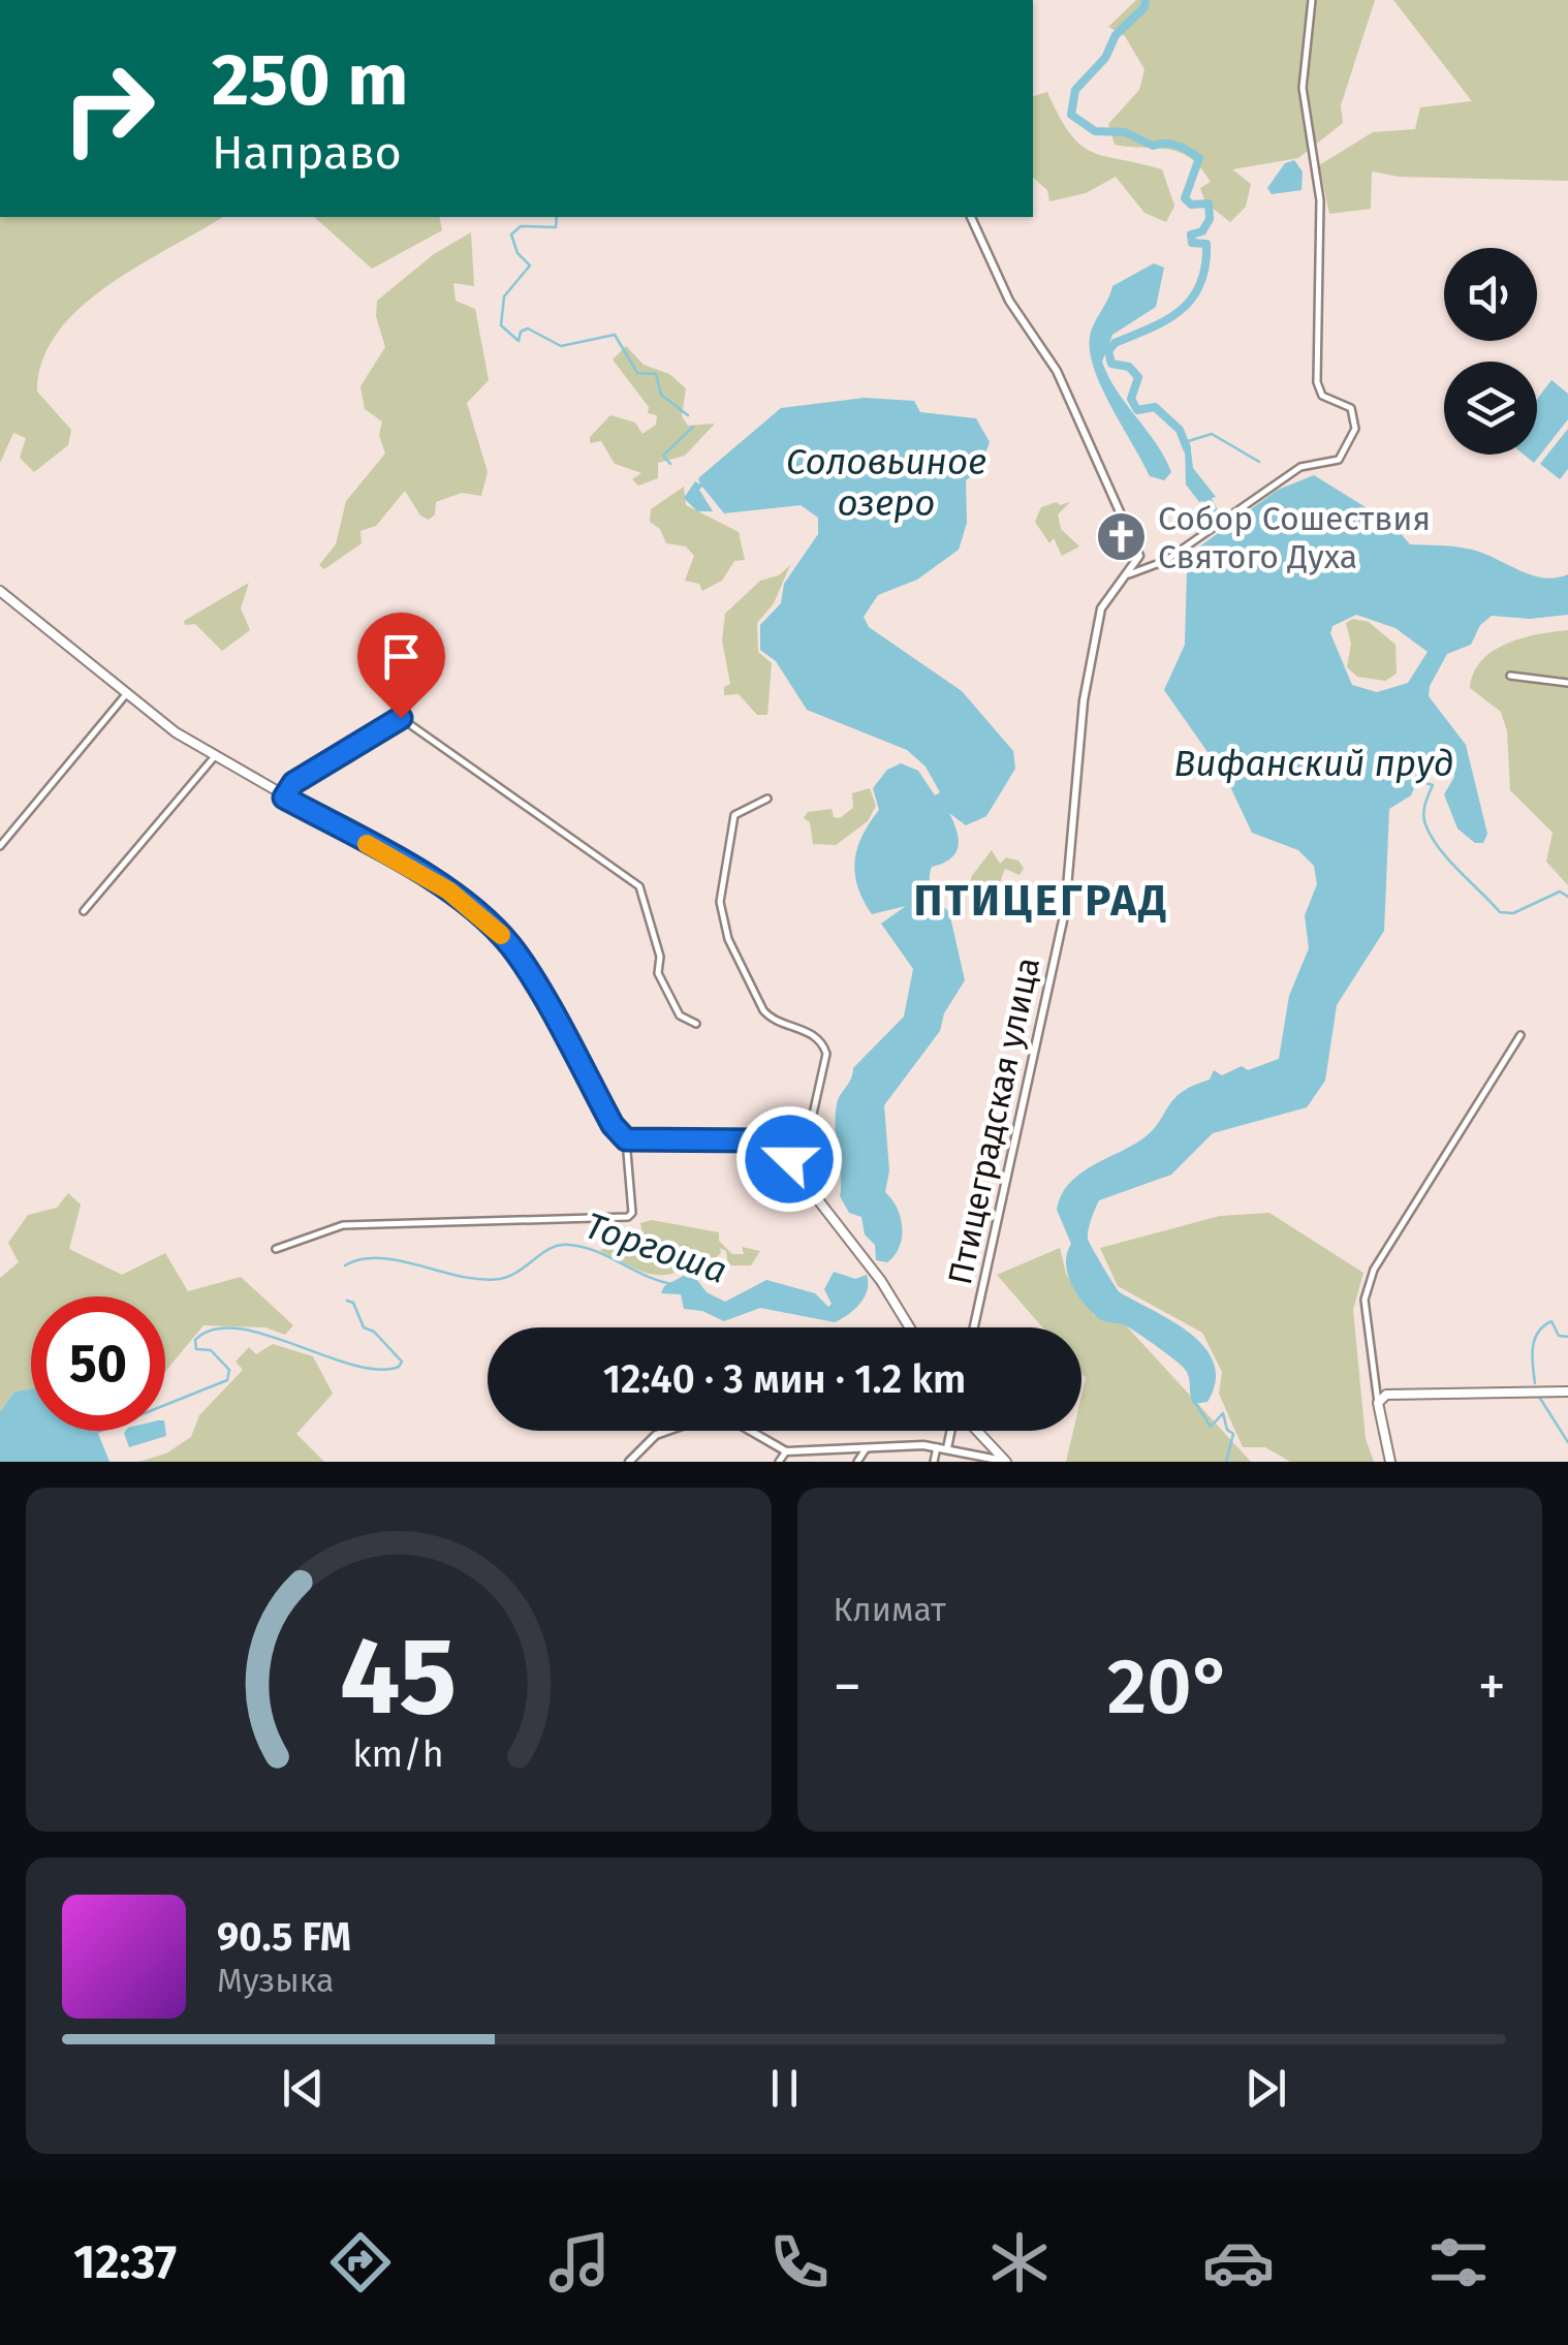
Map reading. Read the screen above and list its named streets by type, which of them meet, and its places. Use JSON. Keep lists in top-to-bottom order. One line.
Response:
{"streets":{"street":["Птицеградская улица"]},"districts":["ПТИЦЕГРАД"],"water":["Соловьиное озеро","Вифанский пруд","Торгоша"],"places":{"church":["Собор Сошествия Святого Духа"]},"page":{"turn":["250 m","Направо"],"limit":"50","trip":"12:40 · 3 мин · 1.2 km","tile":"Климат","heat":["−","20°","+"],"song":["90.5 FM","Музыка"],"tabs":"12:37","gauge":["45","km/h"]}}
